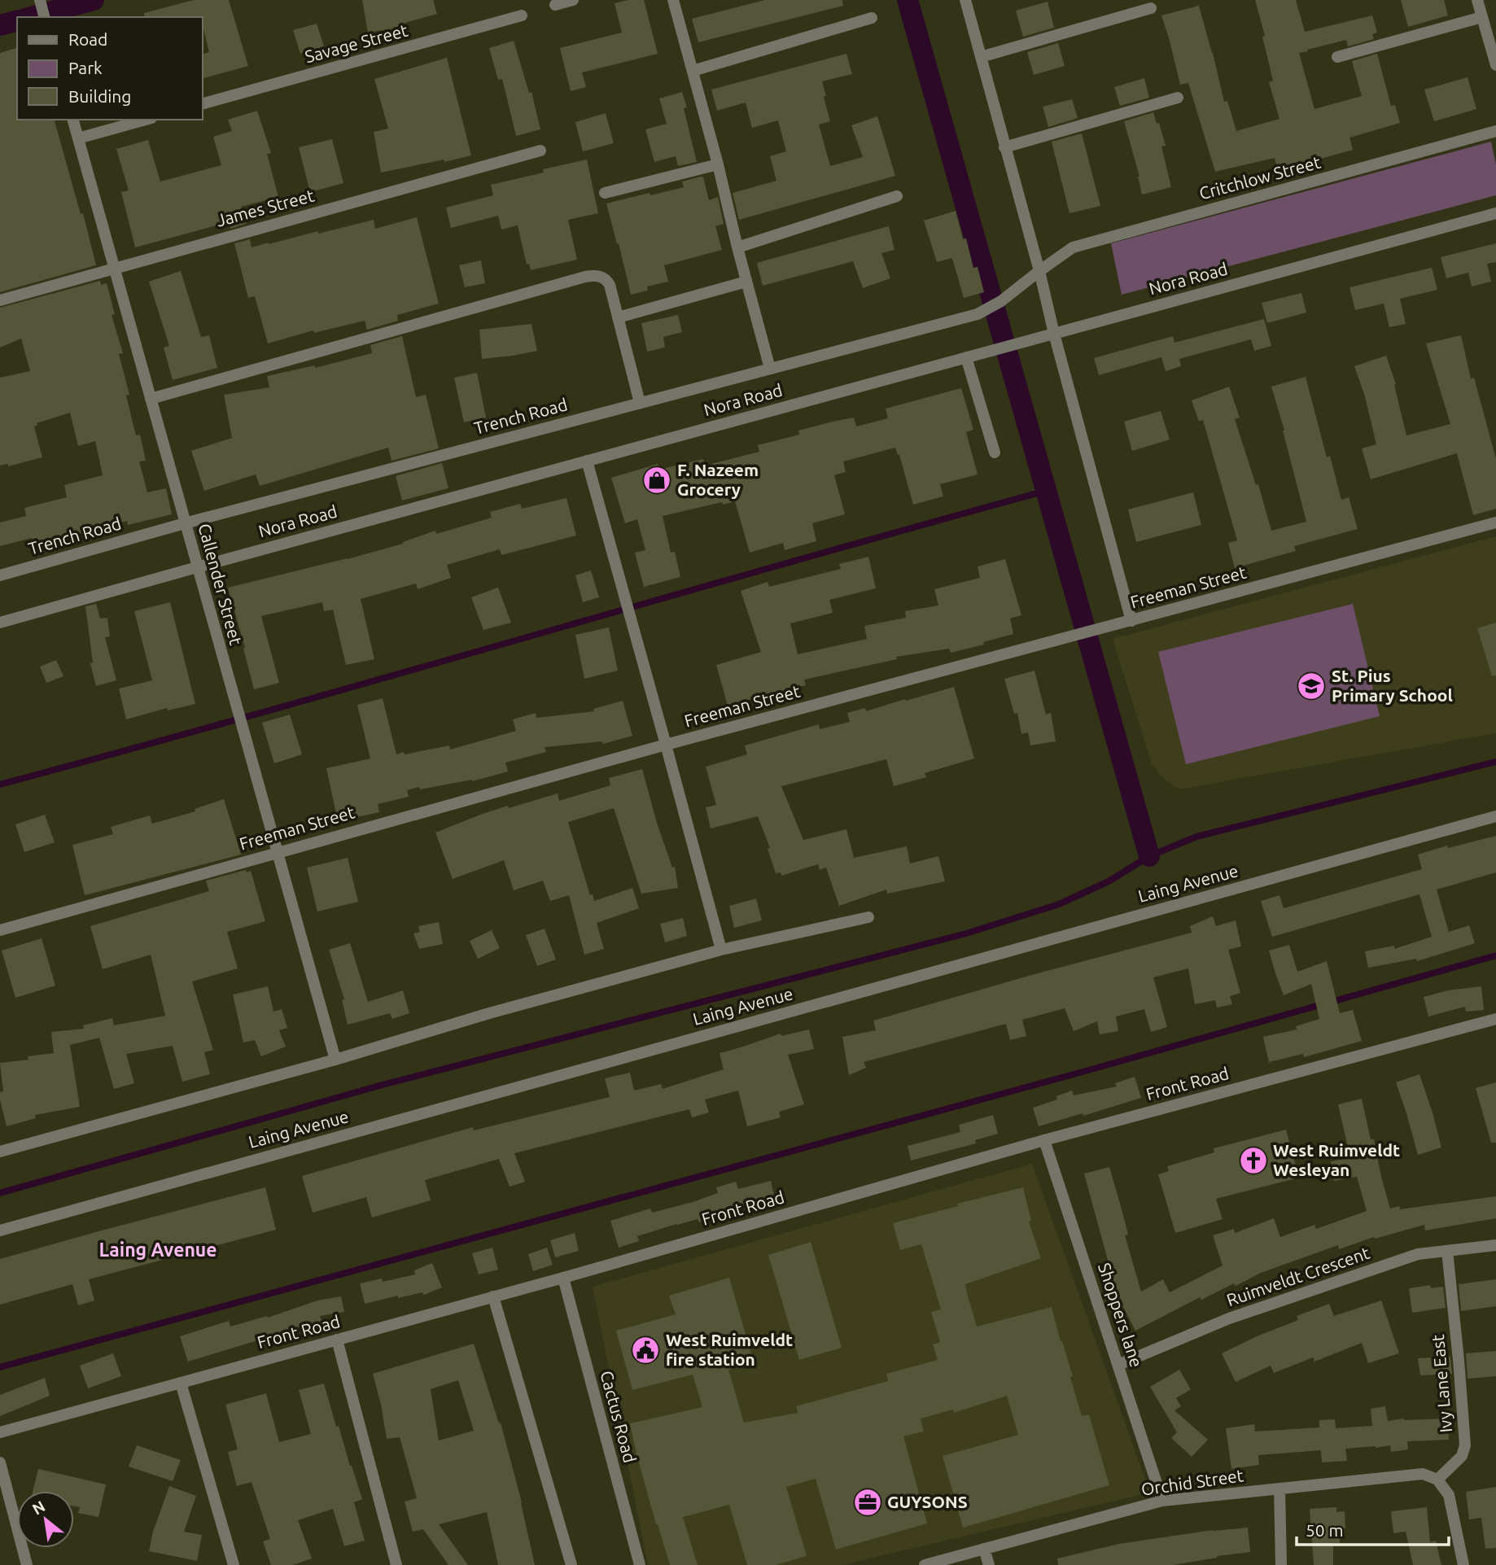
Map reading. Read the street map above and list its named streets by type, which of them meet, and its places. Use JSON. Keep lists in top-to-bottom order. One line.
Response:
{"streets":{"street":["Savage Street","Critchlow Street","James Street","Nora Road","Trench Road","Callender Street","Freeman Street","Laing Avenue","Front Road","Ruimveldt Crescent","Shoppers lane","Ivy Lane East","Cactus Road","Orchid Street"]},"crossings":[["Critchlow Street","Trench Road"],["James Street","Callender Street"],["Nora Road","Callender Street"],["Trench Road","Callender Street"],["Callender Street","Freeman Street"],["Front Road","Shoppers lane"],["Front Road","Cactus Road"],["Ruimveldt Crescent","Shoppers lane"],["Ruimveldt Crescent","Ivy Lane East"],["Shoppers lane","Orchid Street"],["Ivy Lane East","Orchid Street"]],"districts":["Laing Avenue"],"places":{"shop":["F. Nazeem Grocery"],"school or university":["St. Pius Primary School"],"church":["West Ruimveldt Wesleyan"],"public building":["West Ruimveldt fire station"],"office":["GUYSONS"]},"legend":["Road","Park","Building"],"scale_bar":"50 m","north":"top left"}
